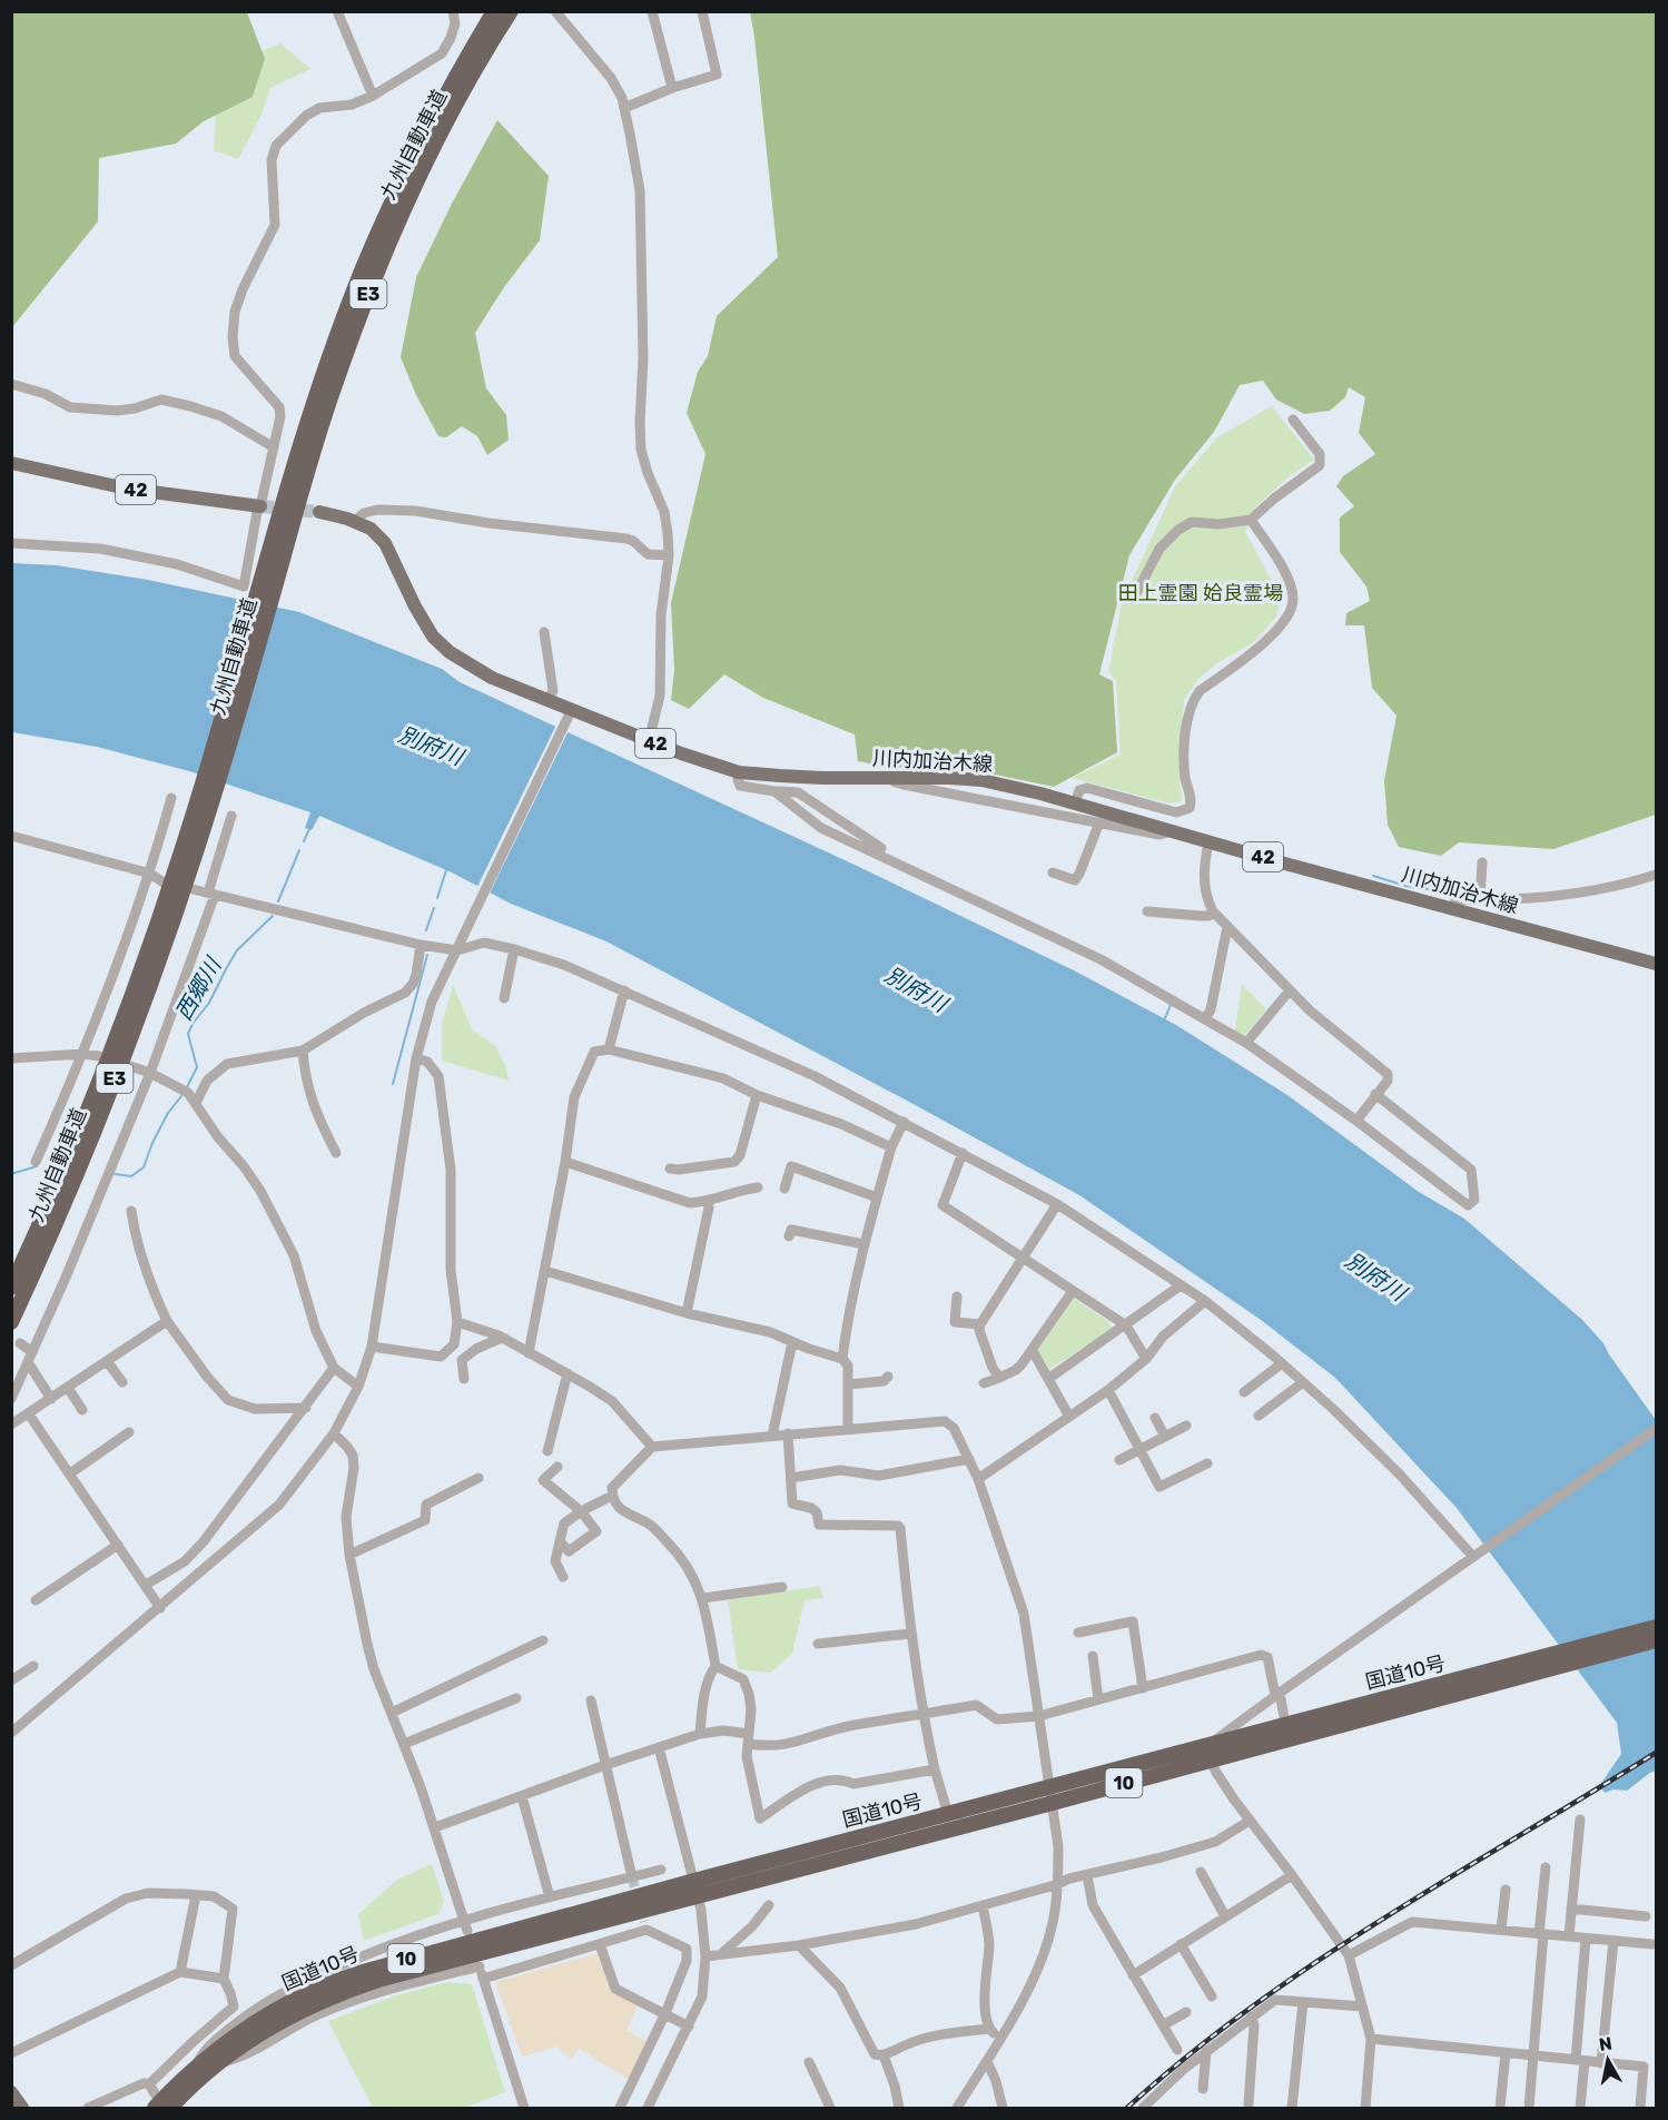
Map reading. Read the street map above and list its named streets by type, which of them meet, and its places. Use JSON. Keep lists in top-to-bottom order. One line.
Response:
{"streets":{"highway":["九州自動車道","E3","国道10号","10"],"main road":["42","川内加治木線"]},"water":["別府川","西郷川"],"parks":["田上霊園 姶良霊場"],"north":"top"}
